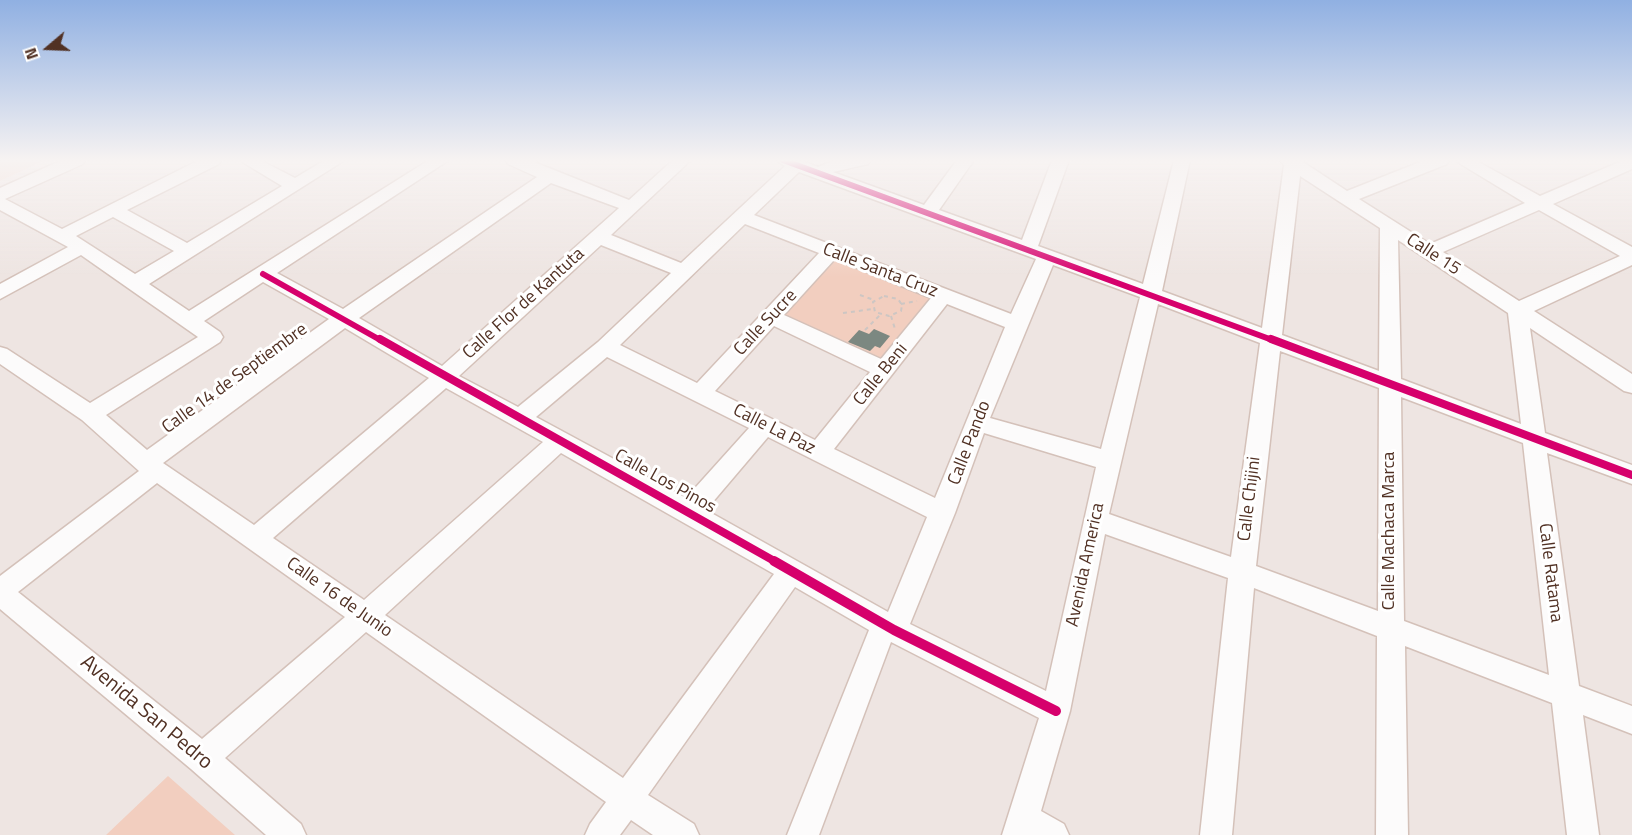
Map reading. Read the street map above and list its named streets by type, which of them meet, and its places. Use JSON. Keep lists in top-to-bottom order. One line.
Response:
{"streets":{"street":["Calle 15","Calle Santa Cruz","Calle Flor de Kantuta","Calle Sucre","Calle Beni","Calle 14 de Septiembre","Calle La Paz","Calle Pando","Calle Los Pinos","Calle Chijini","Calle Machaca Marca","Avenida America","Calle Ratama","Calle 16 de Junio","Avenida San Pedro"]},"crossings":[["Calle 15","Calle Machaca Marca"],["Calle 15","Calle Ratama"],["Calle Santa Cruz","Calle Sucre"],["Calle Santa Cruz","Calle Beni"],["Calle Santa Cruz","Calle Pando"],["Calle Flor de Kantuta","Calle Los Pinos"],["Calle Flor de Kantuta","Calle 16 de Junio"],["Calle Sucre","Calle La Paz"],["Calle Beni","Calle La Paz"],["Calle 14 de Septiembre","Calle Los Pinos"],["Calle 14 de Septiembre","Calle 16 de Junio"],["Calle 14 de Septiembre","Avenida San Pedro"],["Calle La Paz","Calle Pando"],["Calle Pando","Calle Los Pinos"],["Calle Los Pinos","Avenida America"]],"north":"left"}
